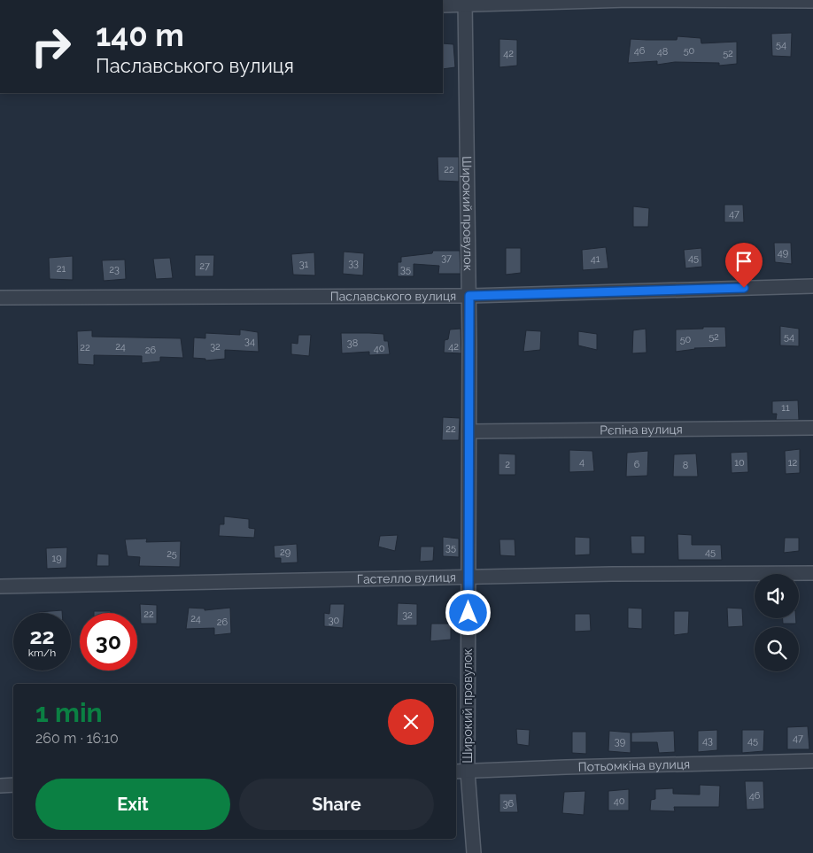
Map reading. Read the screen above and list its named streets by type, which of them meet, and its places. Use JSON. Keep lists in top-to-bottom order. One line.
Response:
{"streets":{"street":["Широкий провулок","Паславського вулиця","Рєпіна вулиця","Гастелло вулиця","Потьомкіна вулиця"]},"crossings":[["Широкий провулок","Паславського вулиця"],["Широкий провулок","Рєпіна вулиця"],["Широкий провулок","Гастелло вулиця"],["Широкий провулок","Потьомкіна вулиця"]],"house_numbers":["54","46","50","48","42","52","22","47","49","37","45","41","33","31","27","21","23","35","52","54","50","34","38","24","32","42","22","40","26","11","22","4","10","12","2","6","8","35","29","45","25","19","22","32","24","30","26","47","43","45","39","46","40","36"],"page":{"turn":["140 m","Паславського вулиця"],"speed":"22 km/h","limit":"30","heading":["1 min","260 m · 16:10"],"buttons":["Exit","Share"]}}
